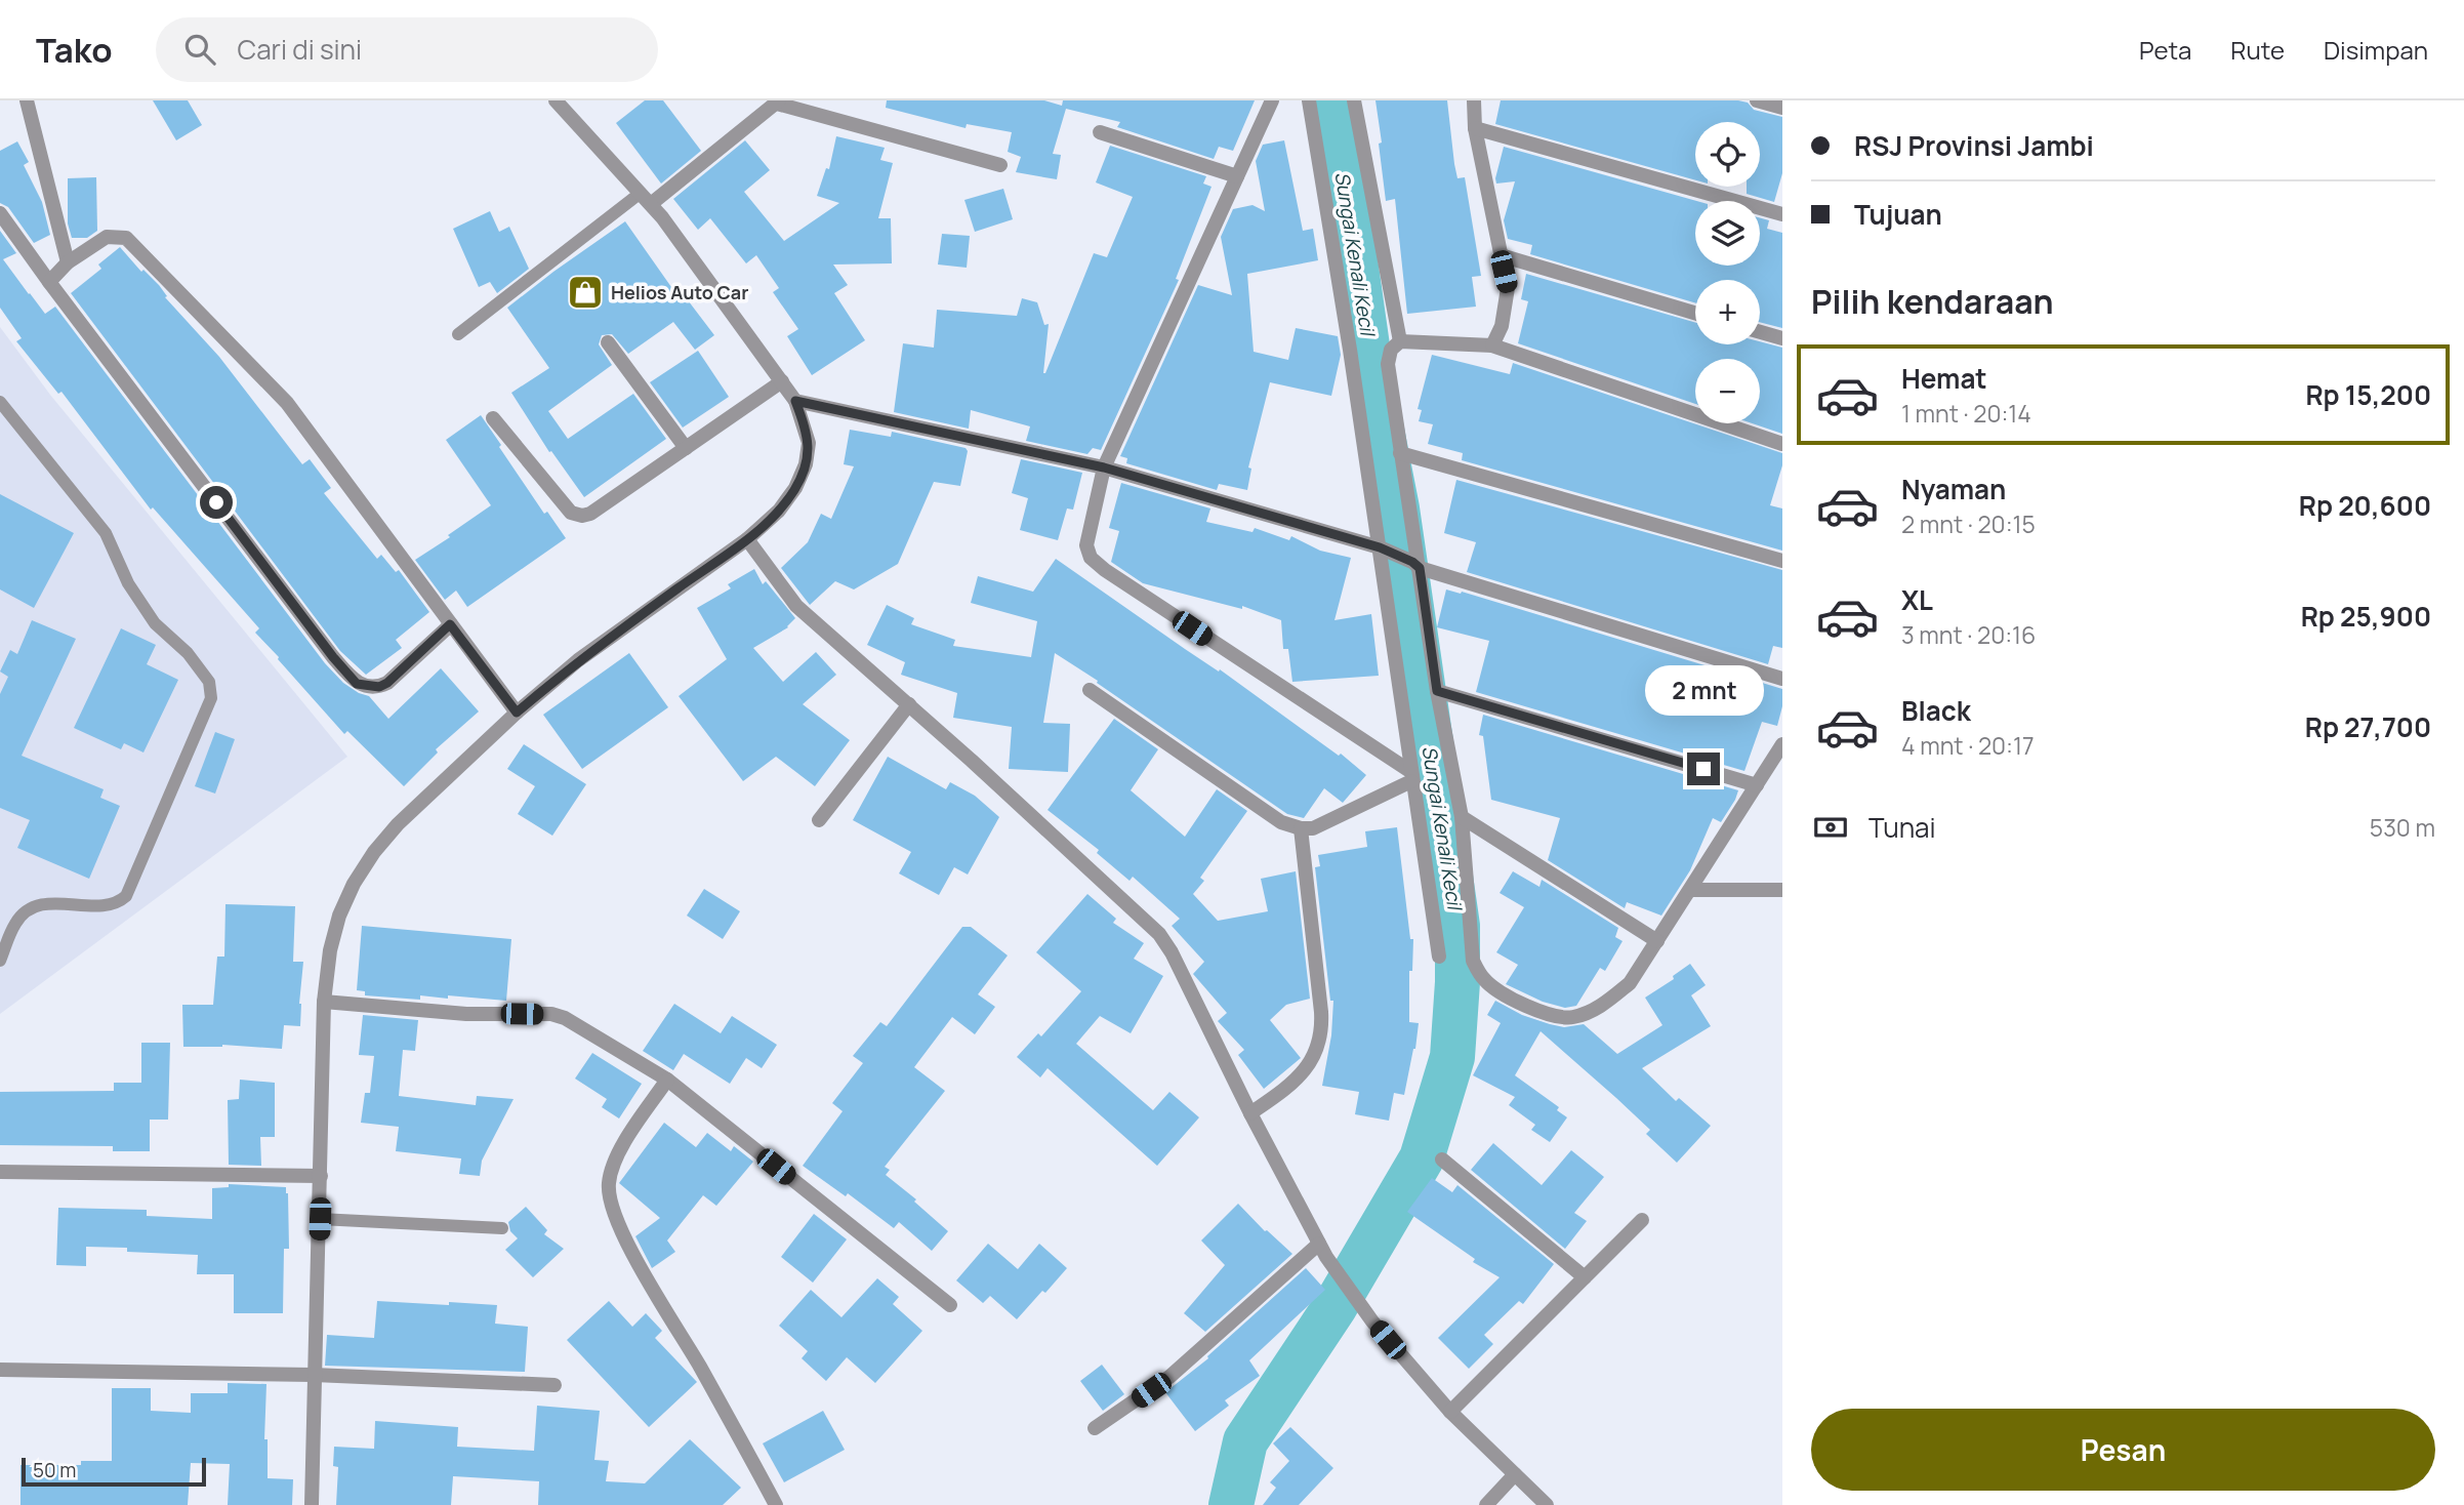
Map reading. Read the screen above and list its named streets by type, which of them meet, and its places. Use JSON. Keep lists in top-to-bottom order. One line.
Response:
{"water":["Sungai Kenali Kecil"],"places":{"shop":["Helios Auto Car"]},"scale_bar":"50 m","page":{"header":"Tako","search":"Cari di sini","nav":["Peta","Rute","Disimpan"],"banner":["RSJ Provinsi Jambi","Tujuan"],"map_buttons":["+","−"],"heading":"Pilih kendaraan","list":[{"name":"Hemat","note":"1 mnt · 20:14","value":"Rp 15,200"},{"name":"Nyaman","note":"2 mnt · 20:15","value":"Rp 20,600"},{"name":"XL","note":"3 mnt · 20:16","value":"Rp 25,900"},{"name":"Black","note":"4 mnt · 20:17","value":"Rp 27,700"}],"bubble":"2 mnt","pay":["Tunai","530 m"],"buttons":"Pesan","scale":"50 m"}}
